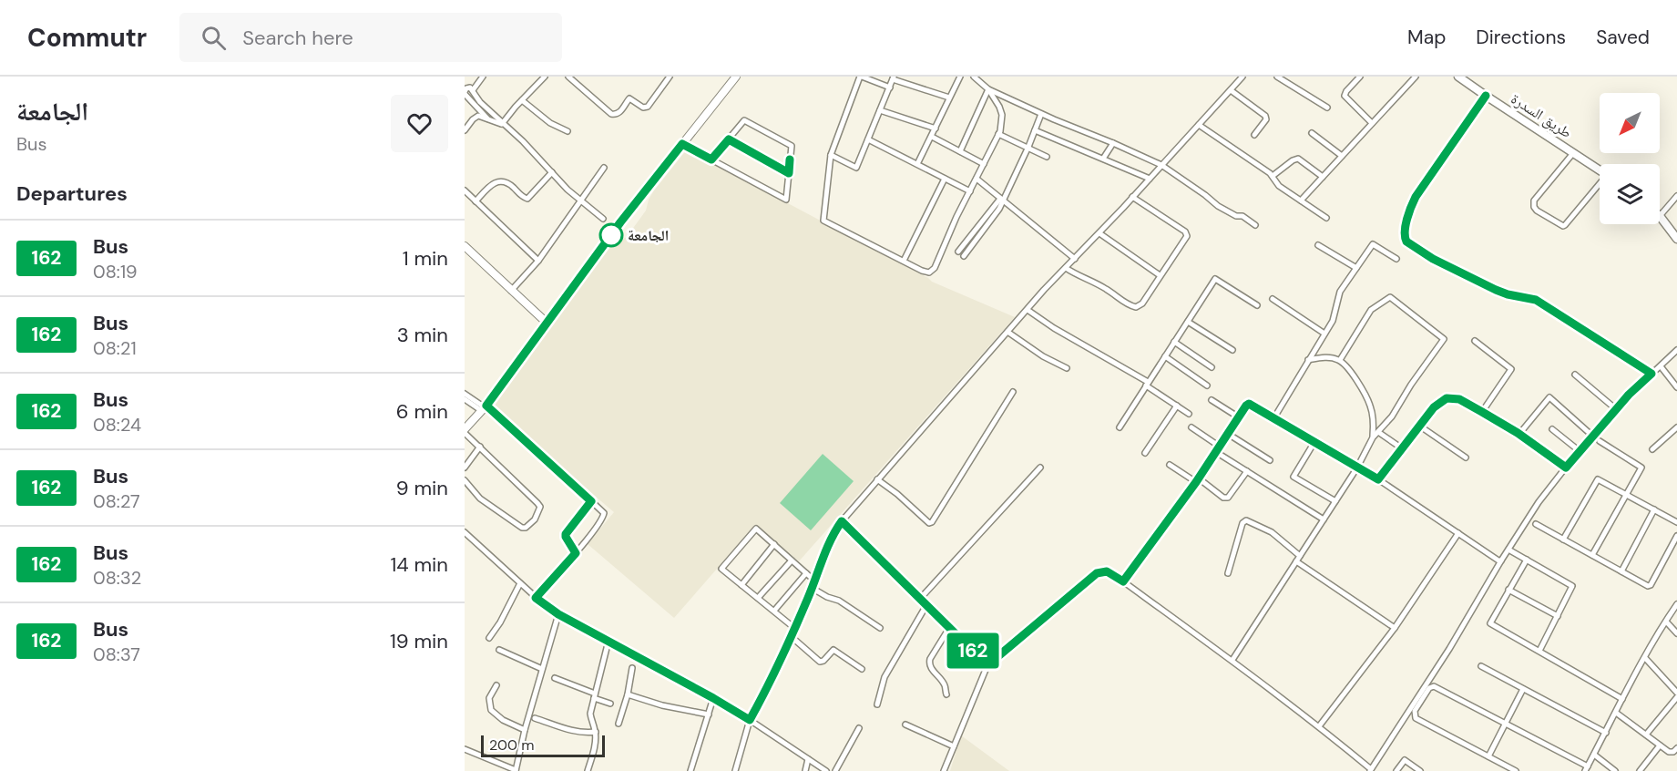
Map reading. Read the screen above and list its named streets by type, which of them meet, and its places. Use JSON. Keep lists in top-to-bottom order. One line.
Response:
{"streets":{"main road":["طريق السدرة"]},"places":["الجامعة"],"lines":["bus line 162"],"scale_bar":"200 m","north":"bottom left","page":{"header":"Commutr","search":"Search here","nav":["Map","Directions","Saved"],"heading":[["الجامعة","Bus"],"Departures"],"on_map":"162","list":[{"mark":"162","name":"Bus","note":"08:19","value":"1 min"},{"mark":"162","name":"Bus","note":"08:21","value":"3 min"},{"mark":"162","name":"Bus","note":"08:24","value":"6 min"},{"mark":"162","name":"Bus","note":"08:27","value":"9 min"},{"mark":"162","name":"Bus","note":"08:32","value":"14 min"},{"mark":"162","name":"Bus","note":"08:37","value":"19 min"}],"scale":"200 m"}}
